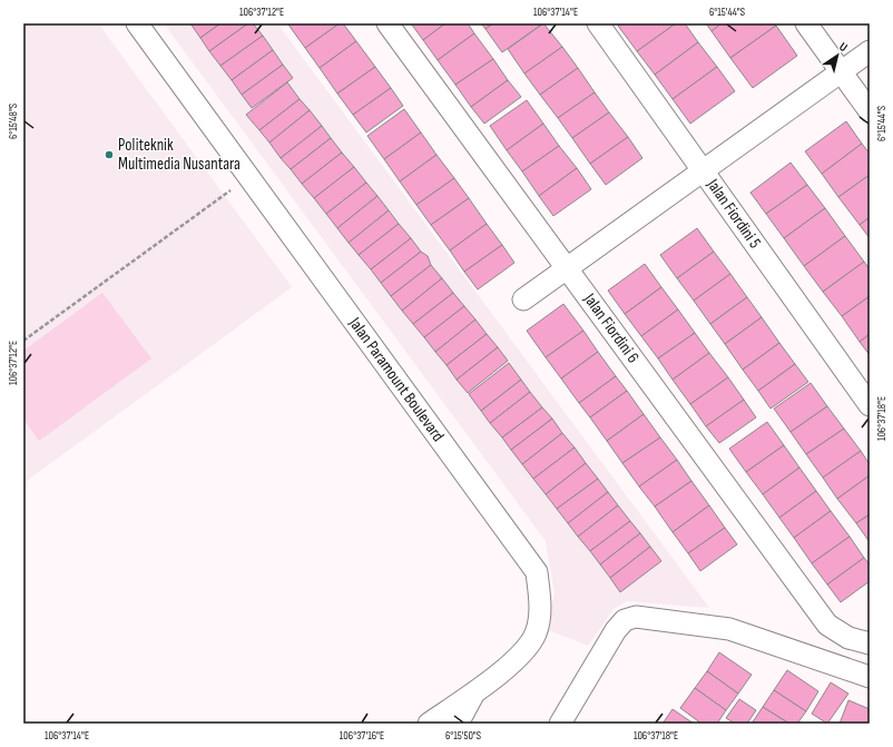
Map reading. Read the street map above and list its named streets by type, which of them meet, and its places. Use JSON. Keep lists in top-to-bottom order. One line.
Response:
{"streets":{"street":["Jalan Fiordini 5","Jalan Fiordini 6","Jalan Paramount Boulevard"]},"places":["Politeknik Multimedia Nusantara"],"north":"top right","coordinates":["106°37'12\"E","106°37'14\"E","6°15'44\"S","6°15'48\"S","106°37'18\"E","106°37'16\"E","6°15'50\"S"]}
